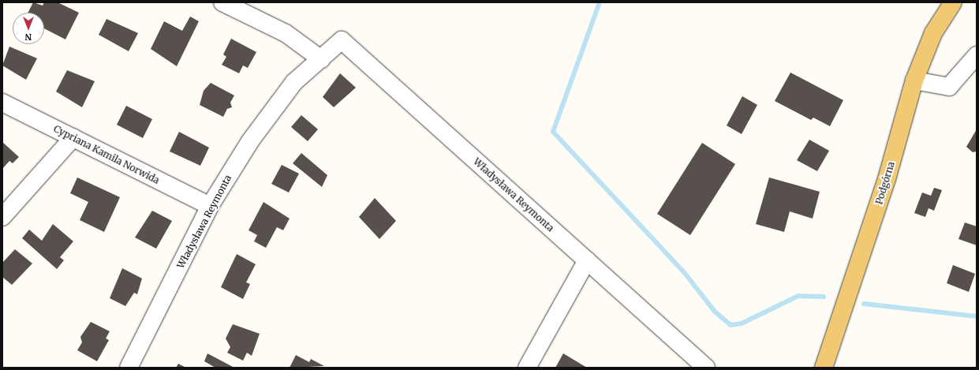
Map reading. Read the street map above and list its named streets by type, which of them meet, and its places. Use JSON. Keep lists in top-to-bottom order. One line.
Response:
{"streets":{"main road":["Podgórna"],"street":["Cypriana Kamila Norwida","Władysława Reymonta"]},"crossings":[["Cypriana Kamila Norwida","Władysława Reymonta"]],"north":"bottom"}
